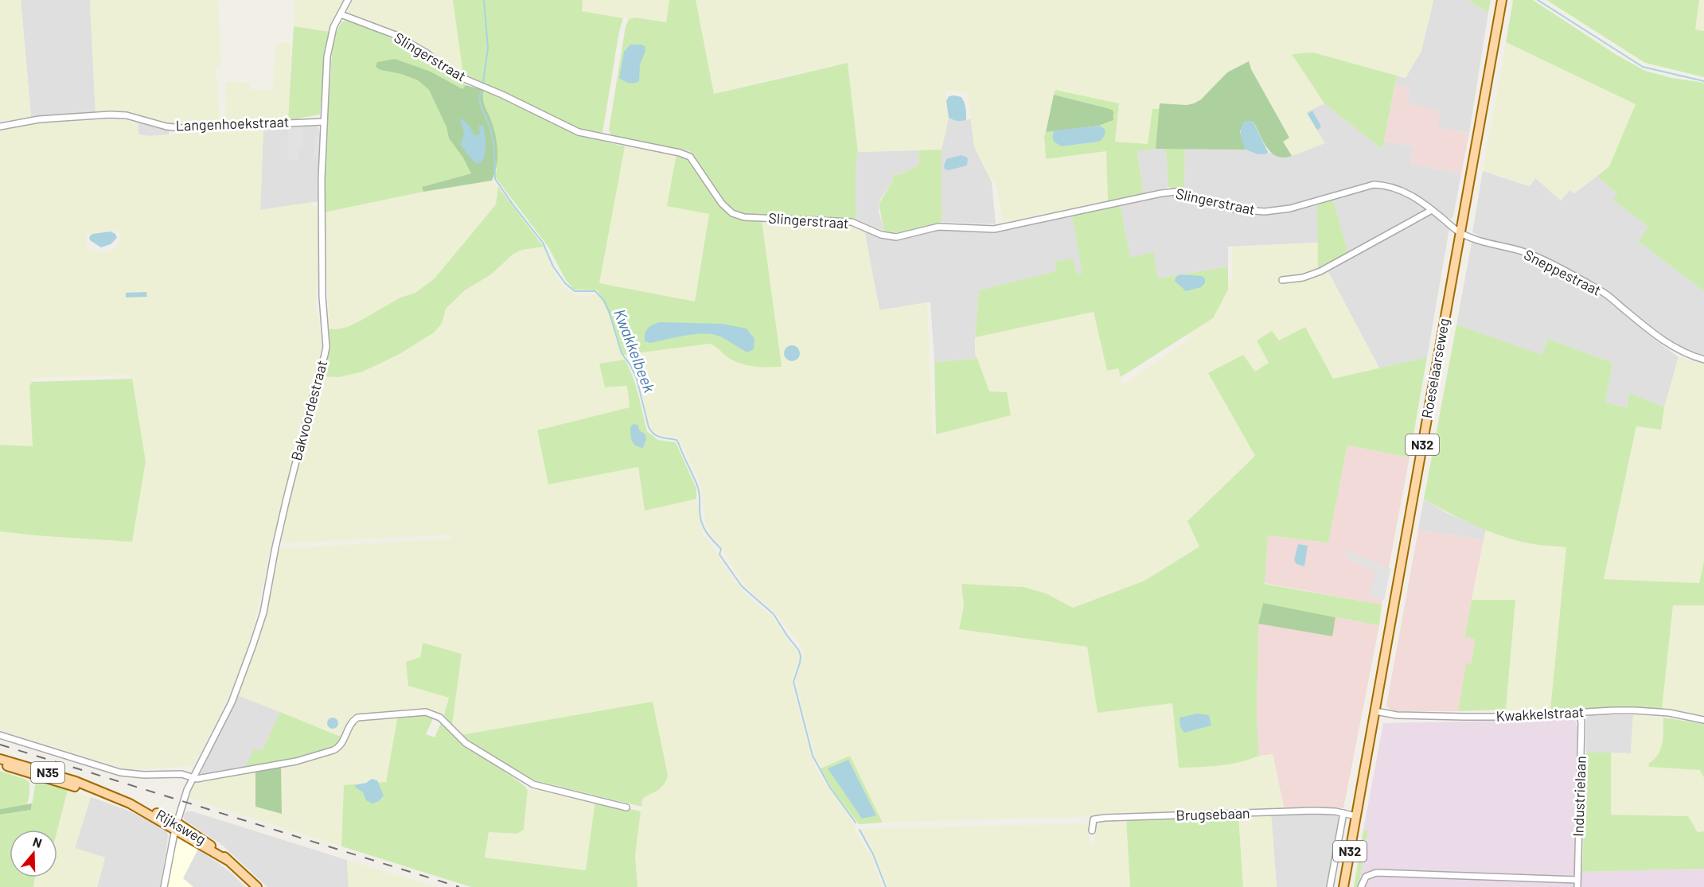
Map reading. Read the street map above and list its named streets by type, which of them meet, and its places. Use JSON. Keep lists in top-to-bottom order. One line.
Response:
{"streets":{"main road":["Roeselaarseweg","N32","N35","Rijksweg"],"street":["Slingerstraat","Langenhoekstraat","Sneppestraat","Bakvoordestraat","Kwakkelstraat","Industrielaan","Brugsebaan"]},"crossings":[["Slingerstraat","Sneppestraat"],["Slingerstraat","Roeselaarseweg"],["Slingerstraat","Bakvoordestraat"],["Langenhoekstraat","Bakvoordestraat"],["Sneppestraat","Roeselaarseweg"],["Roeselaarseweg","N32"],["Roeselaarseweg","Kwakkelstraat"],["Roeselaarseweg","Brugsebaan"],["Bakvoordestraat","Rijksweg"],["N32","Brugsebaan"],["Kwakkelstraat","Industrielaan"]],"water":["Kwakkelbeek"],"north":"top"}
